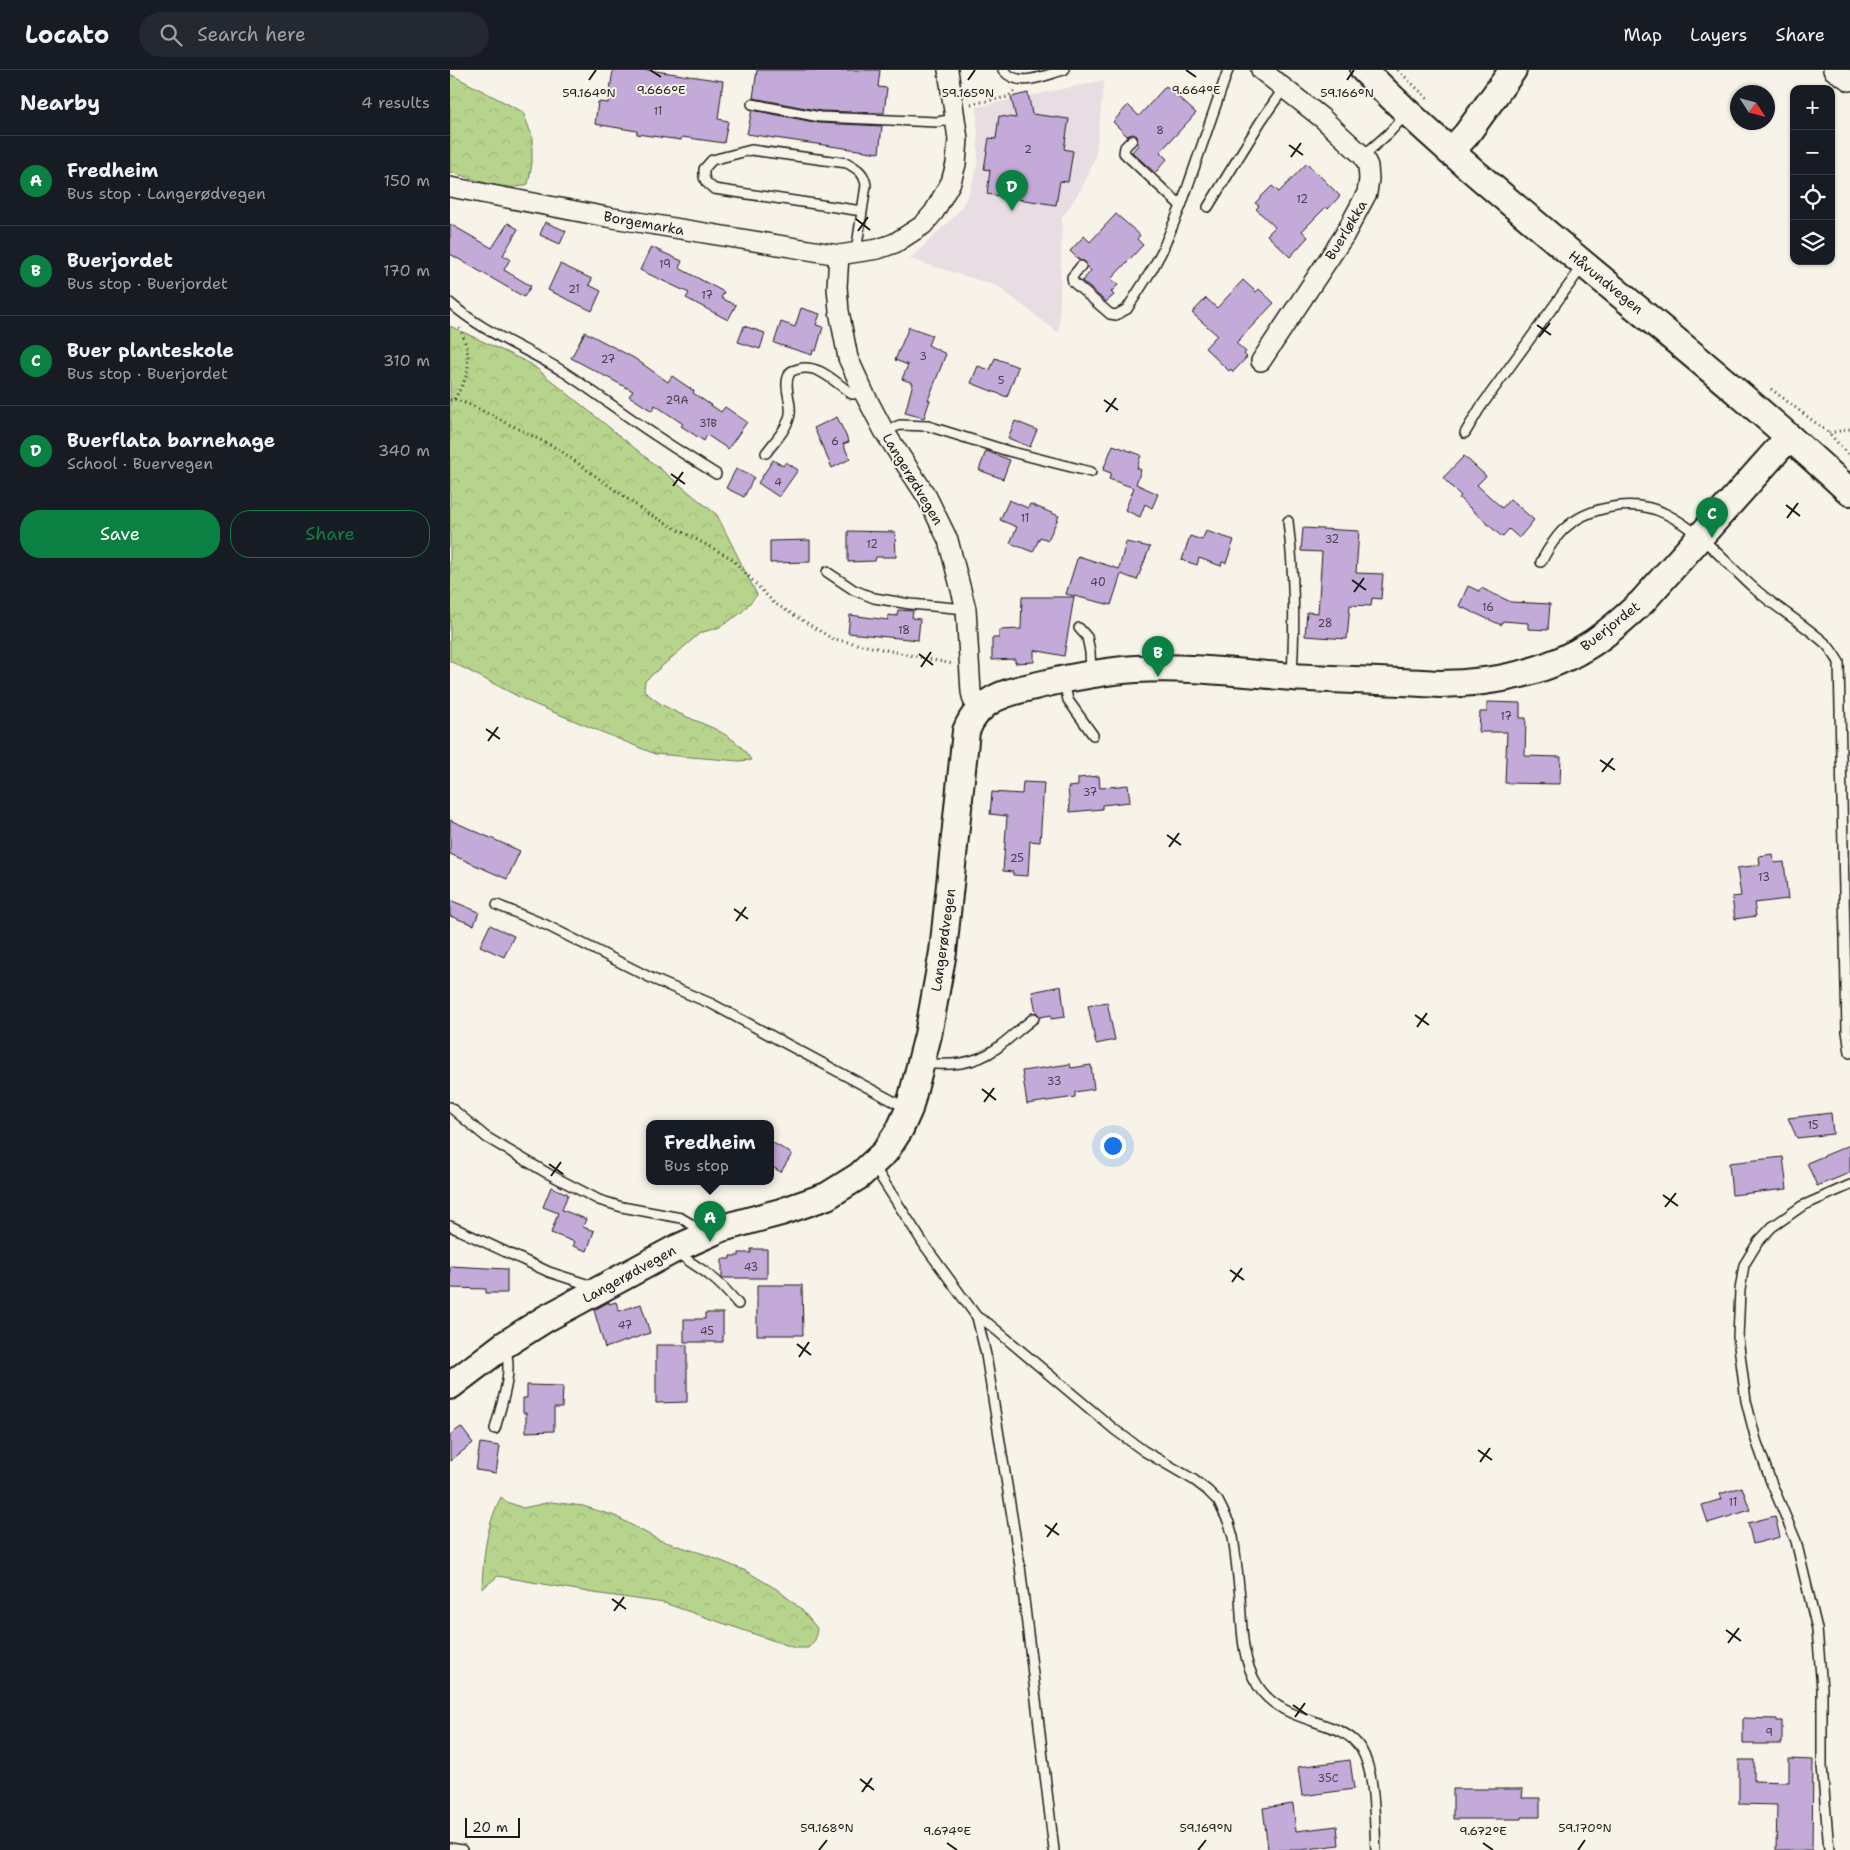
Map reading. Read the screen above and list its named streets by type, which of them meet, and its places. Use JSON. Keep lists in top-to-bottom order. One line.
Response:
{"streets":{"main road":["Håvundvegen","Langerødvegen","Buerjordet"],"street":["Borgemarka","Buerløkka"]},"crossings":[["Borgemarka","Langerødvegen"],["Håvundvegen","Buerjordet"],["Langerødvegen","Buerjordet"]],"house_numbers":["11","8","2","12","19","21","17","3","27","5","29A","31B","6","4","11","32","12","40","16","28","18","17","37","25","13","33","15","43","47","45","11","9","35C"],"scale_bar":"20 m","north":"bottom right","page":{"header":"Locato","search":"Search here","nav":["Map","Layers","Share"],"heading":["Nearby","4 results"],"map_buttons":["+","−"],"list":[{"mark":"A","name":"Fredheim","note":"Bus stop · Langerødvegen","value":"150 m"},{"mark":"B","name":"Buerjordet","note":"Bus stop · Buerjordet","value":"170 m"},{"mark":"C","name":"Buer planteskole","note":"Bus stop · Buerjordet","value":"310 m"},{"mark":"D","name":"Buerflata barnehage","note":"School · Buervegen","value":"340 m"}],"pins":["D","C","B","A"],"buttons":["Save","Share"],"popup":["Fredheim","Bus stop"],"scale":"20 m"},"coordinates":["9.664°E","9.666°E","59.164°N","59.166°N","59.165°N","59.168°N","59.169°N","59.170°N","9.674°E","9.672°E"]}
